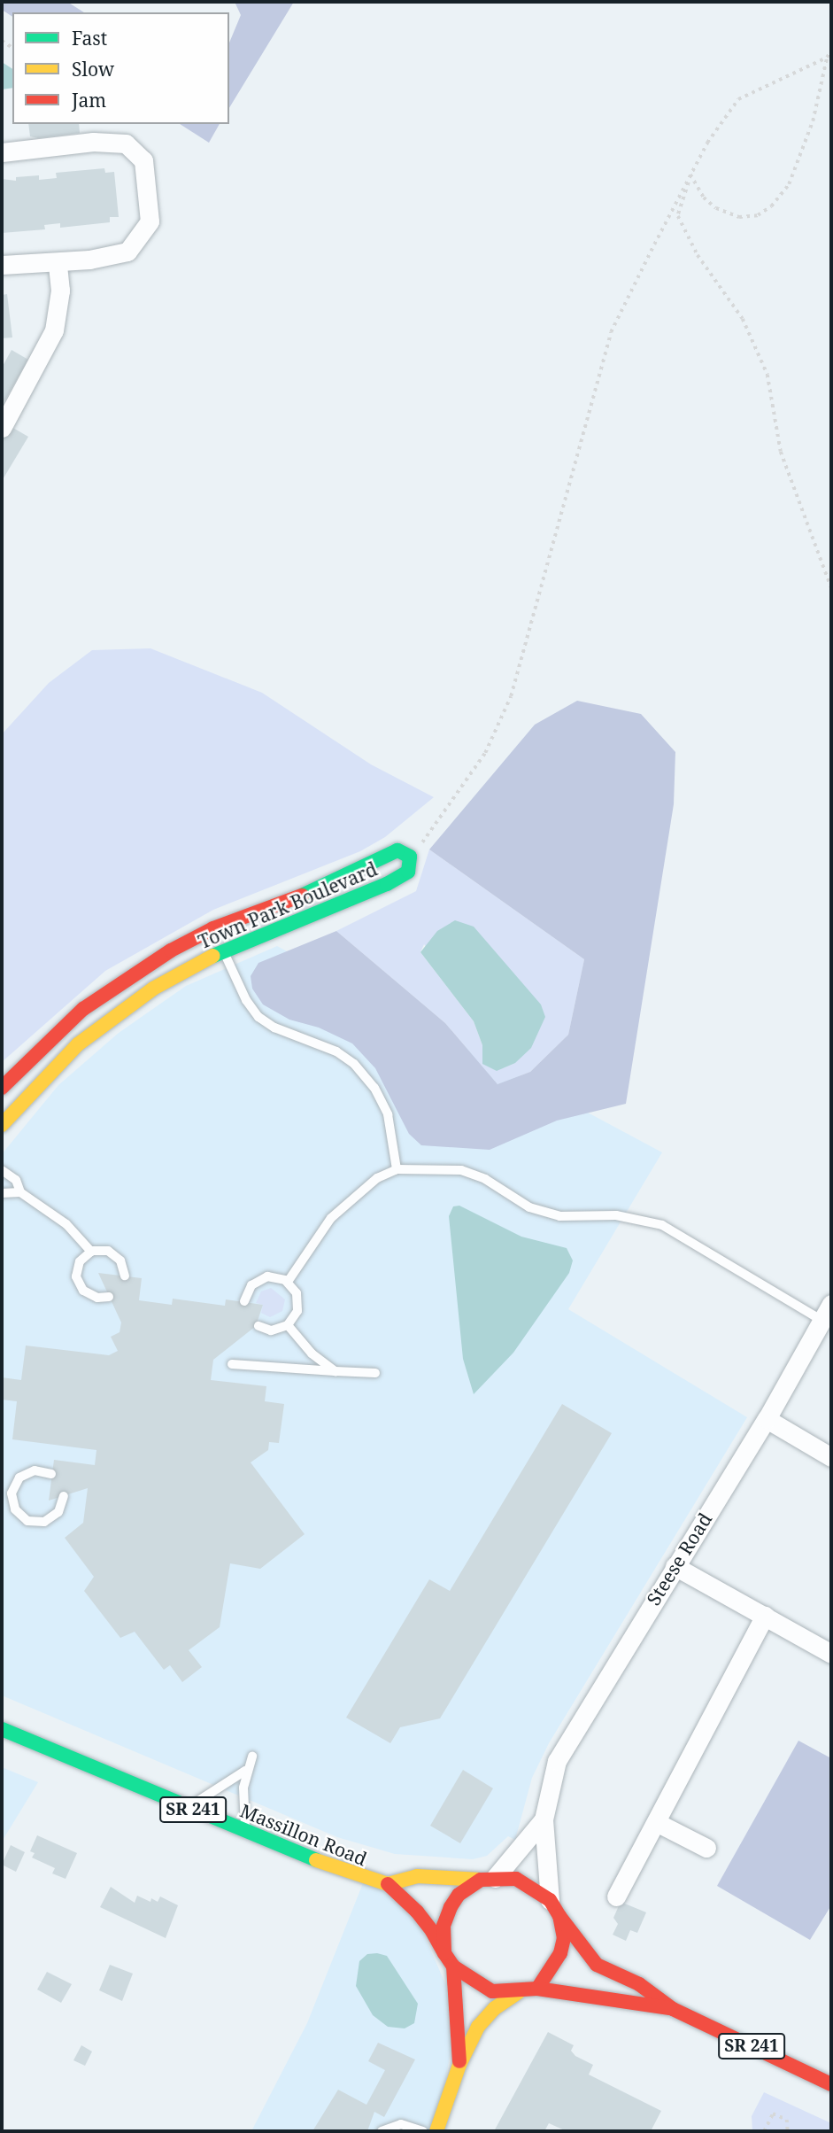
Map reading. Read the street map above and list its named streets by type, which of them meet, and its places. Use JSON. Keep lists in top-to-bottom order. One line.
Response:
{"streets":{"main road":["Town Park Boulevard","SR 241","Massillon Road"],"street":["Steese Road"]},"crossings":[["Steese Road","SR 241"],["Steese Road","Massillon Road"],["SR 241","Massillon Road"]],"legend":["Fast","Slow","Jam"]}
